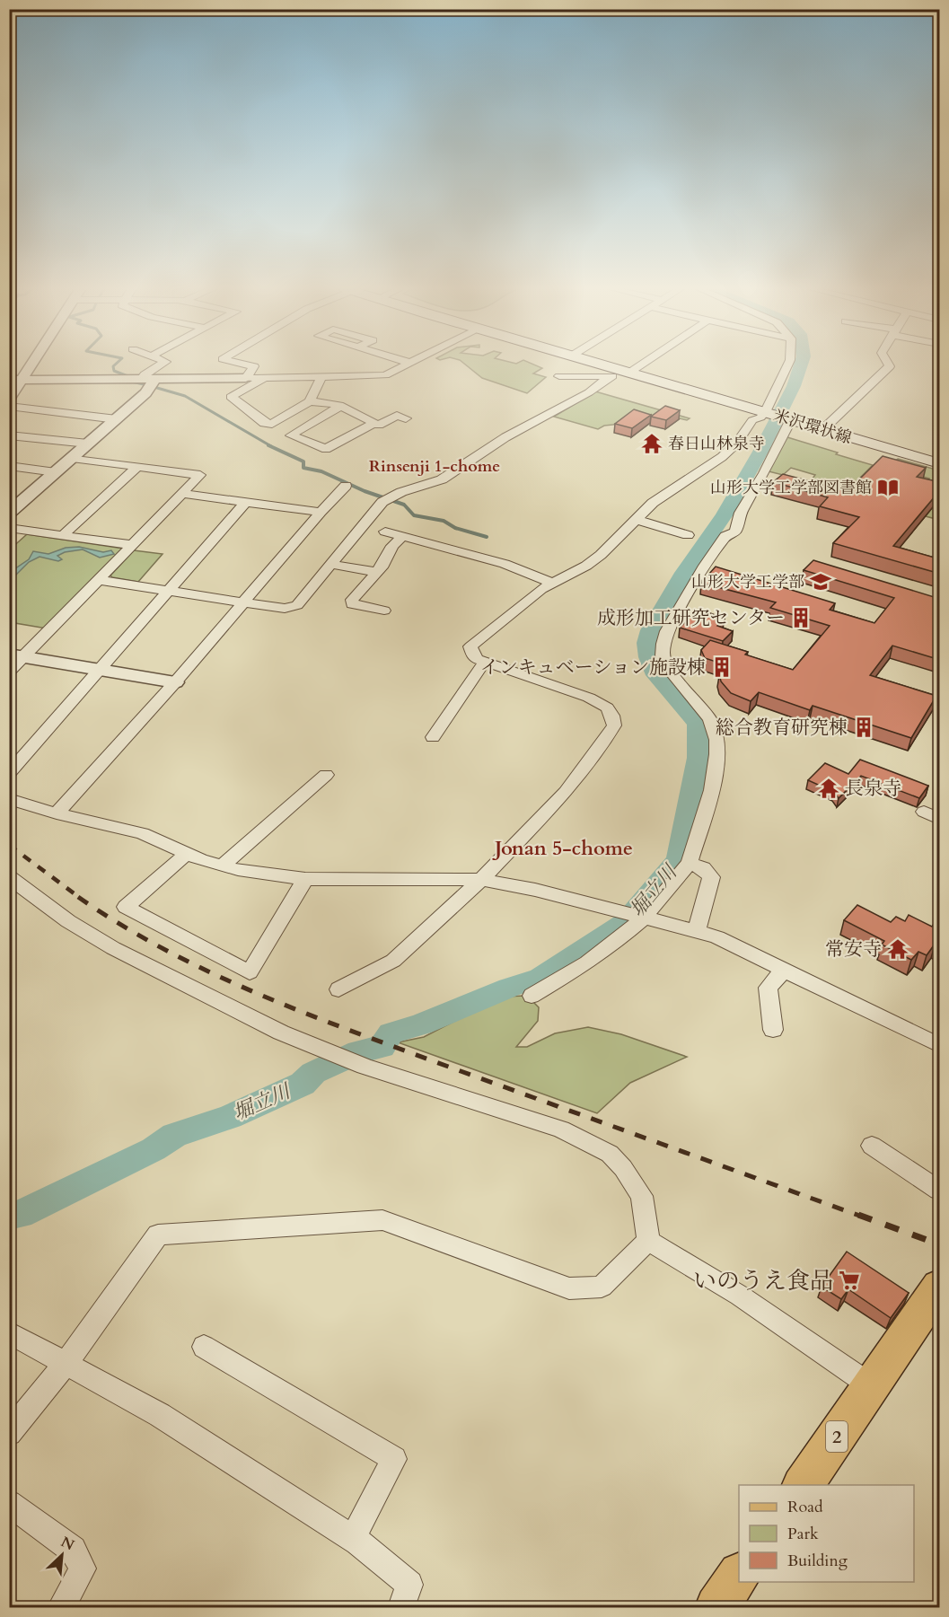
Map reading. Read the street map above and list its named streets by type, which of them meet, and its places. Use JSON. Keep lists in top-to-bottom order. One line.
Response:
{"streets":{"main road":["米沢環状線","2"]},"districts":["Rinsenji 1-chome","Jonan 5-chome"],"water":["堀立川"],"places":{"temple":["春日山林泉寺","長泉寺","常安寺"],"library":["山形大学工学部図書館"],"school or university":["山形大学工学部"],"building":["成形加工研究センター","インキュベーション施設棟","総合教育研究棟"],"supermarket":["いのうえ食品"]},"legend":["Road","Park","Building"],"north":"top right"}
